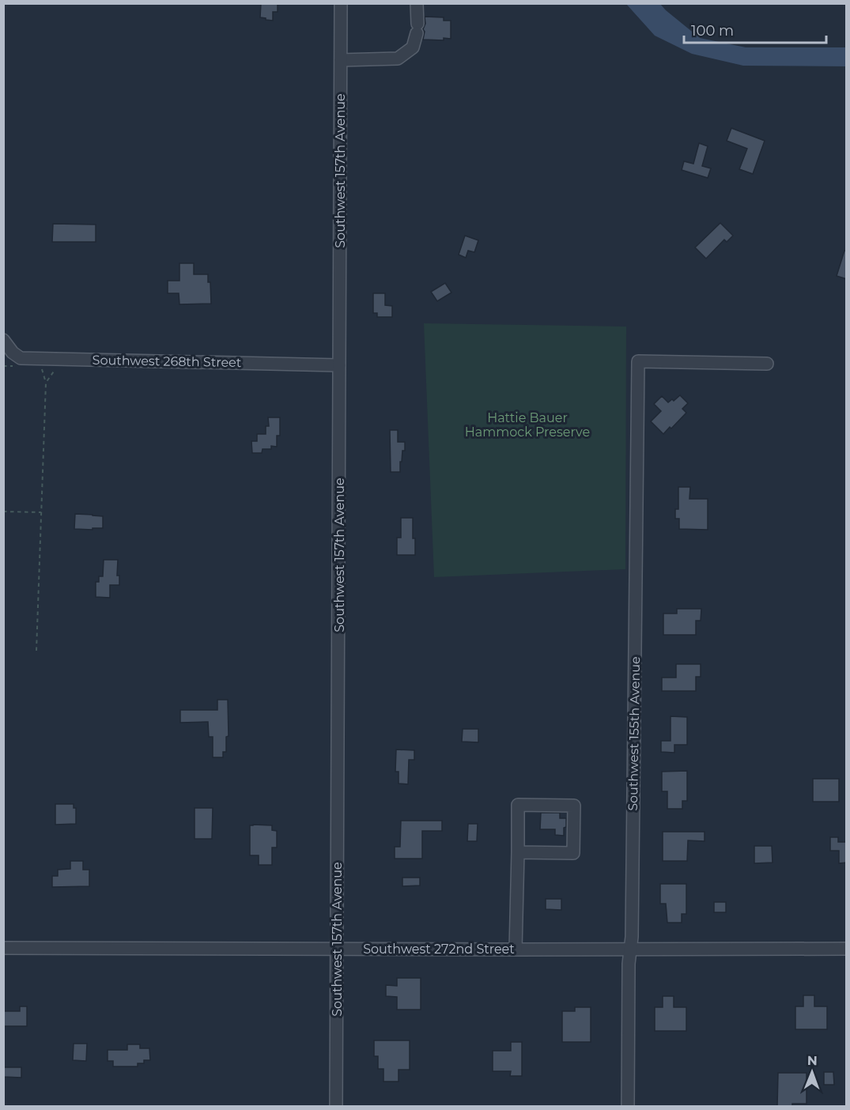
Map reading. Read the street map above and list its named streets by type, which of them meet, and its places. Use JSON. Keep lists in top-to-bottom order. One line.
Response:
{"streets":{"street":["Southwest 157th Avenue","Southwest 268th Street","Southwest 155th Avenue","Southwest 272nd Street"]},"crossings":[["Southwest 157th Avenue","Southwest 268th Street"],["Southwest 157th Avenue","Southwest 272nd Street"],["Southwest 155th Avenue","Southwest 272nd Street"]],"parks":["Hattie Bauer Hammock Preserve"],"scale_bar":"100 m","north":"top"}
